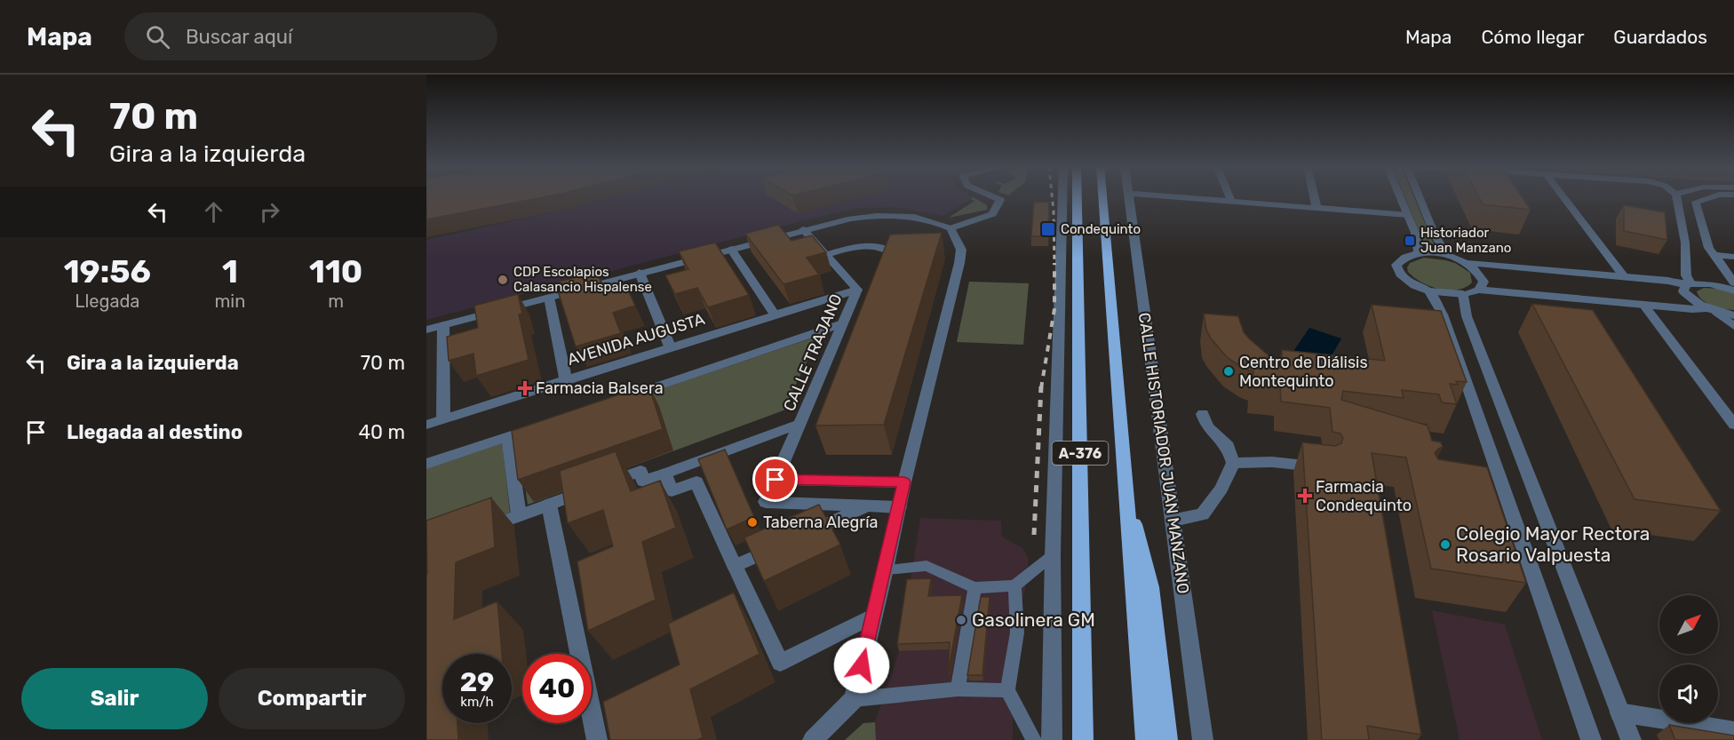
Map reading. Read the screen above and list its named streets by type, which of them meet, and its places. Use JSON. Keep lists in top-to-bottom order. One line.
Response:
{"streets":{"main road":["A-376"],"street":["AVENIDA AUGUSTA","CALLE TRAJANO","CALLE HISTORIADOR JUAN MANZANO"]},"crossings":[["AVENIDA AUGUSTA","CALLE TRAJANO"]],"places":{"transit":["Condequinto","Historiador Juan Manzano"],"other":["CDP Escolapios Calasancio Hispalense","Centro de Diálisis Montequinto","Taberna Alegría","Colegio Mayor Rectora Rosario Valpuesta","Gasolinera GM"],"health":["Farmacia Balsera","Farmacia Condequinto"]},"north":"top right","page":{"header":"Mapa","search":"Buscar aquí","nav":["Mapa","Cómo llegar","Guardados"],"turn":["70 m","Gira a la izquierda"],"eta":["19:56","Llegada","1","min","110","m"],"list":[{"name":"Gira a la izquierda","value":"70 m"},{"name":"Llegada al destino","value":"40 m"}],"speed":"29 km/h","limit":"40","buttons":["Salir","Compartir"]}}
